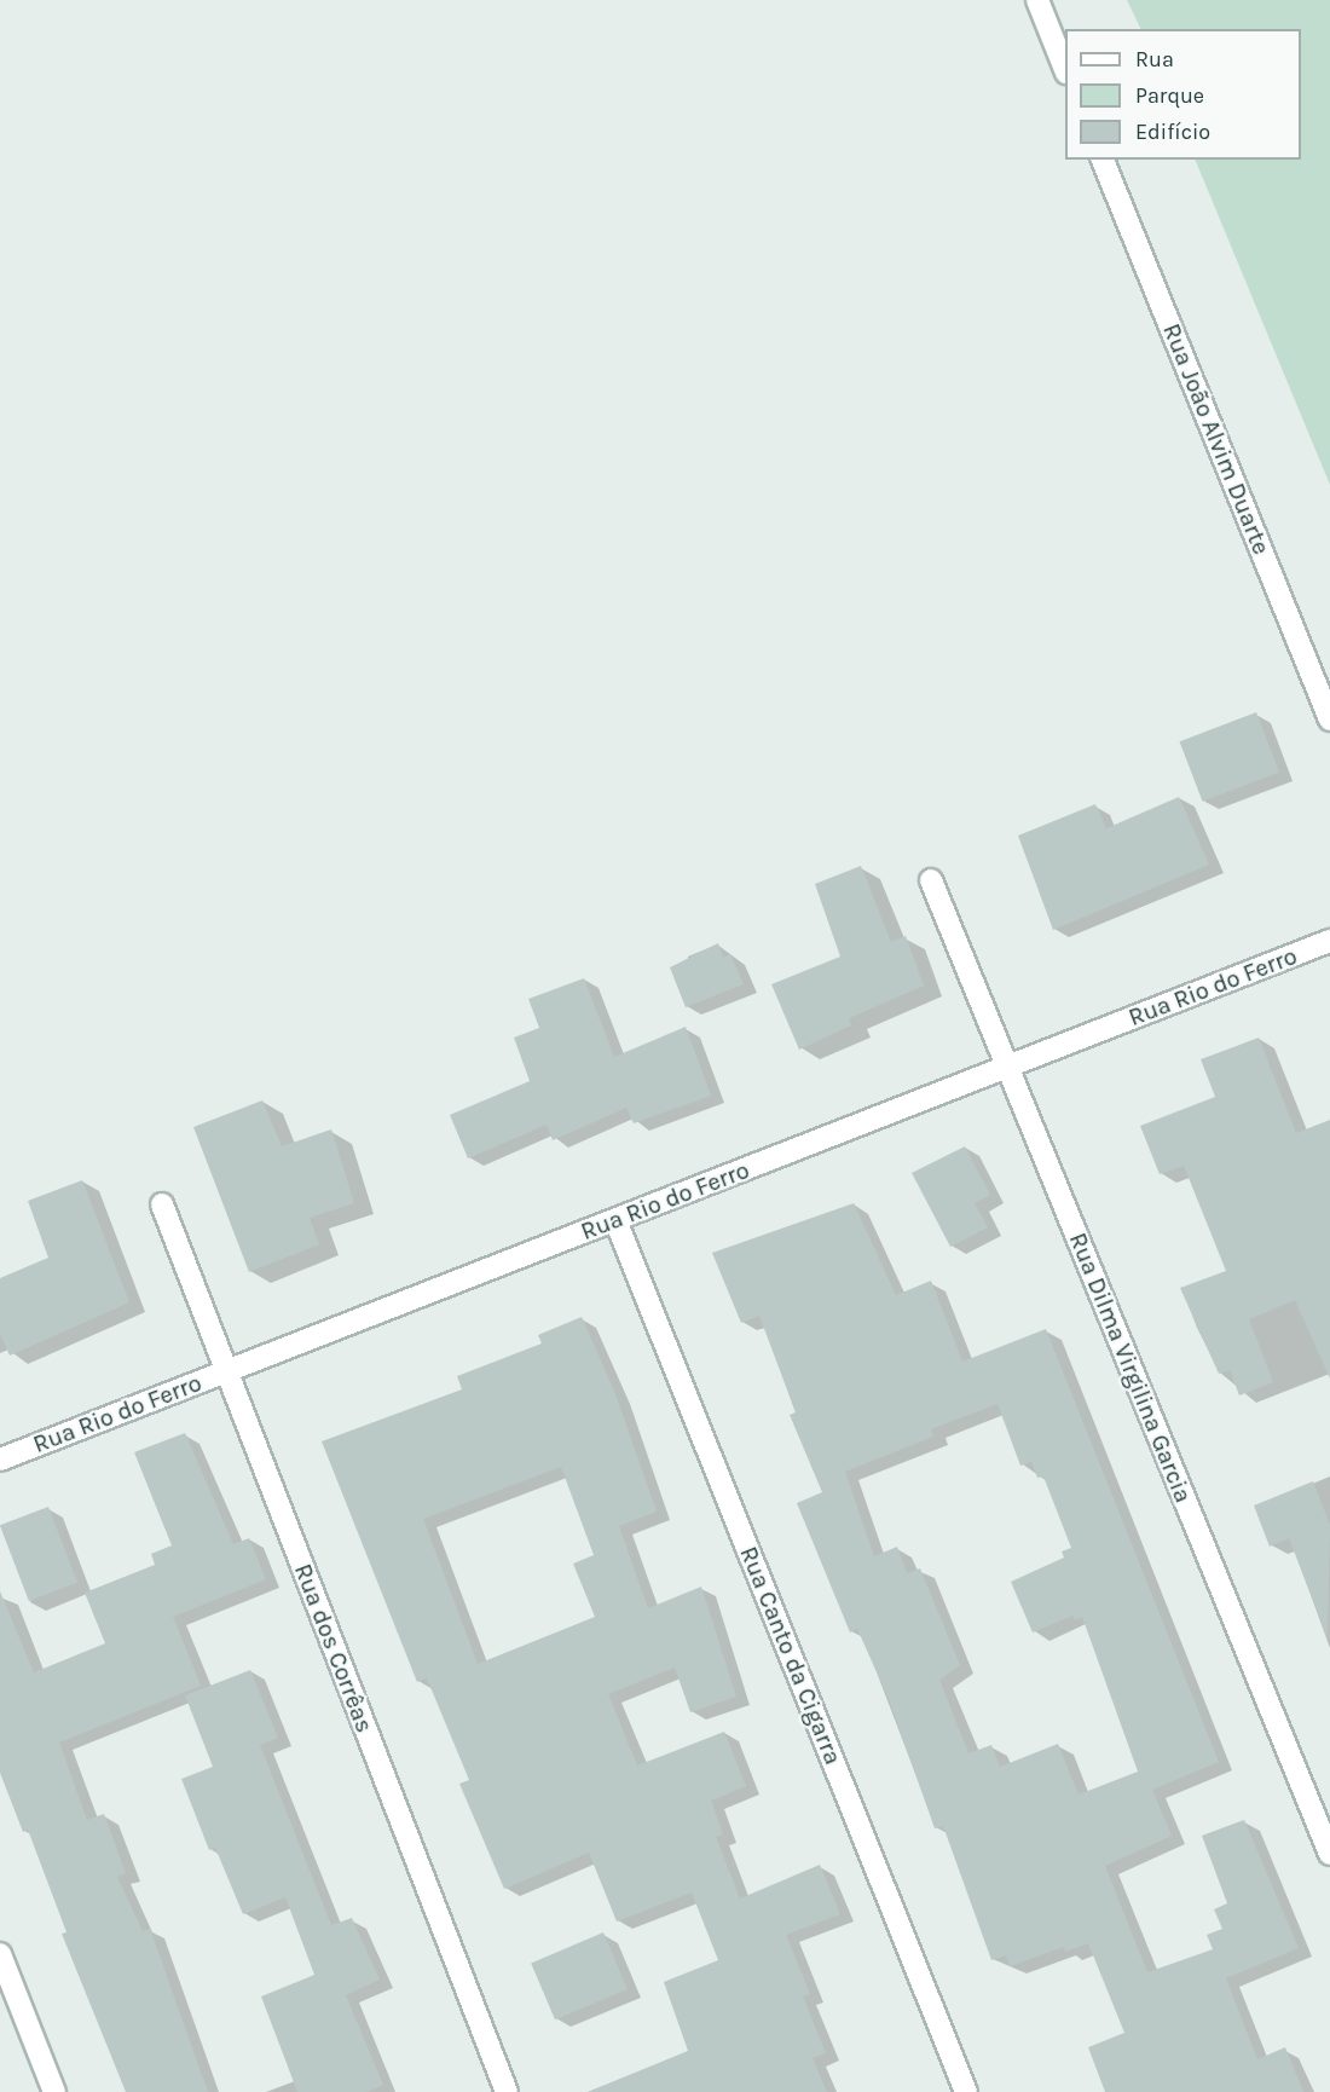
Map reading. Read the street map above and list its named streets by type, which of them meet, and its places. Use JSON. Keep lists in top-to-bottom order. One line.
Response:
{"streets":{"street":["Rua João Alvim Duarte","Rua Rio do Ferro","Rua Dilma Virgilina Garcia","Rua dos Corrêas","Rua Canto da Cigarra"]},"crossings":[["Rua Rio do Ferro","Rua Dilma Virgilina Garcia"],["Rua Rio do Ferro","Rua dos Corrêas"],["Rua Rio do Ferro","Rua Canto da Cigarra"]],"legend":["Rua","Parque","Edifício"]}
